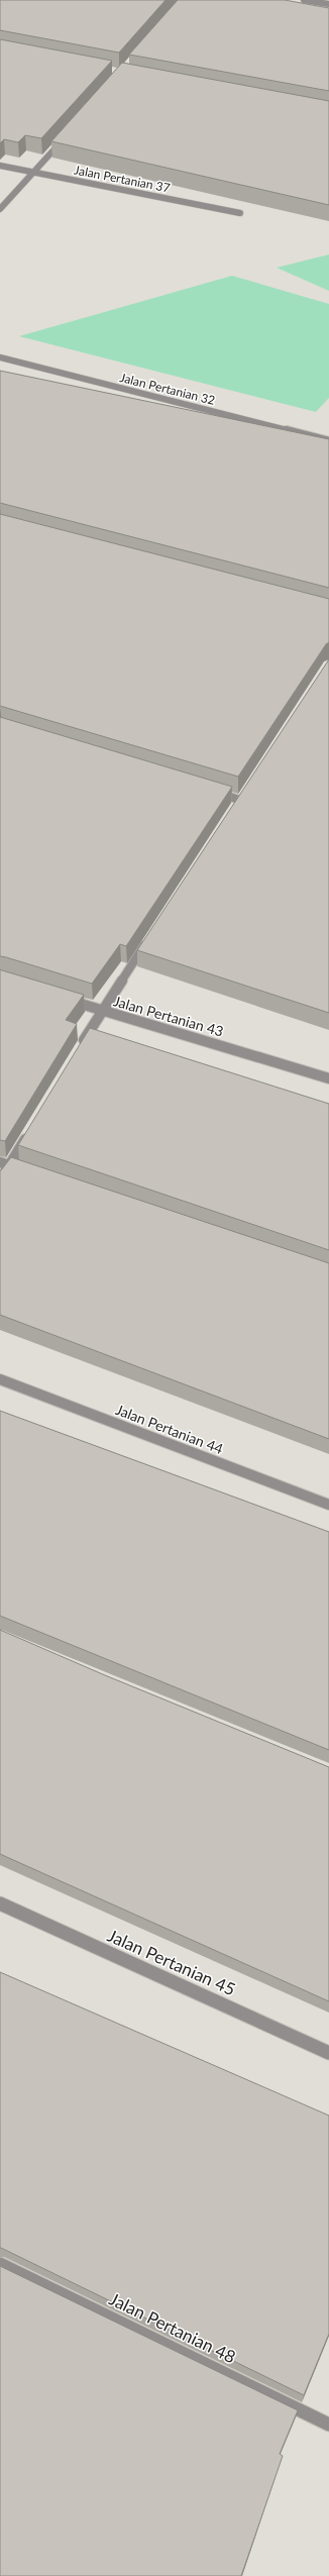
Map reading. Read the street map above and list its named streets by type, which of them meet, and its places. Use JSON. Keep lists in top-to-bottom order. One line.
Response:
{"streets":{"street":["Jalan Pertanian 37","Jalan Pertanian 32","Jalan Pertanian 43","Jalan Pertanian 44","Jalan Pertanian 45","Jalan Pertanian 48"]}}
